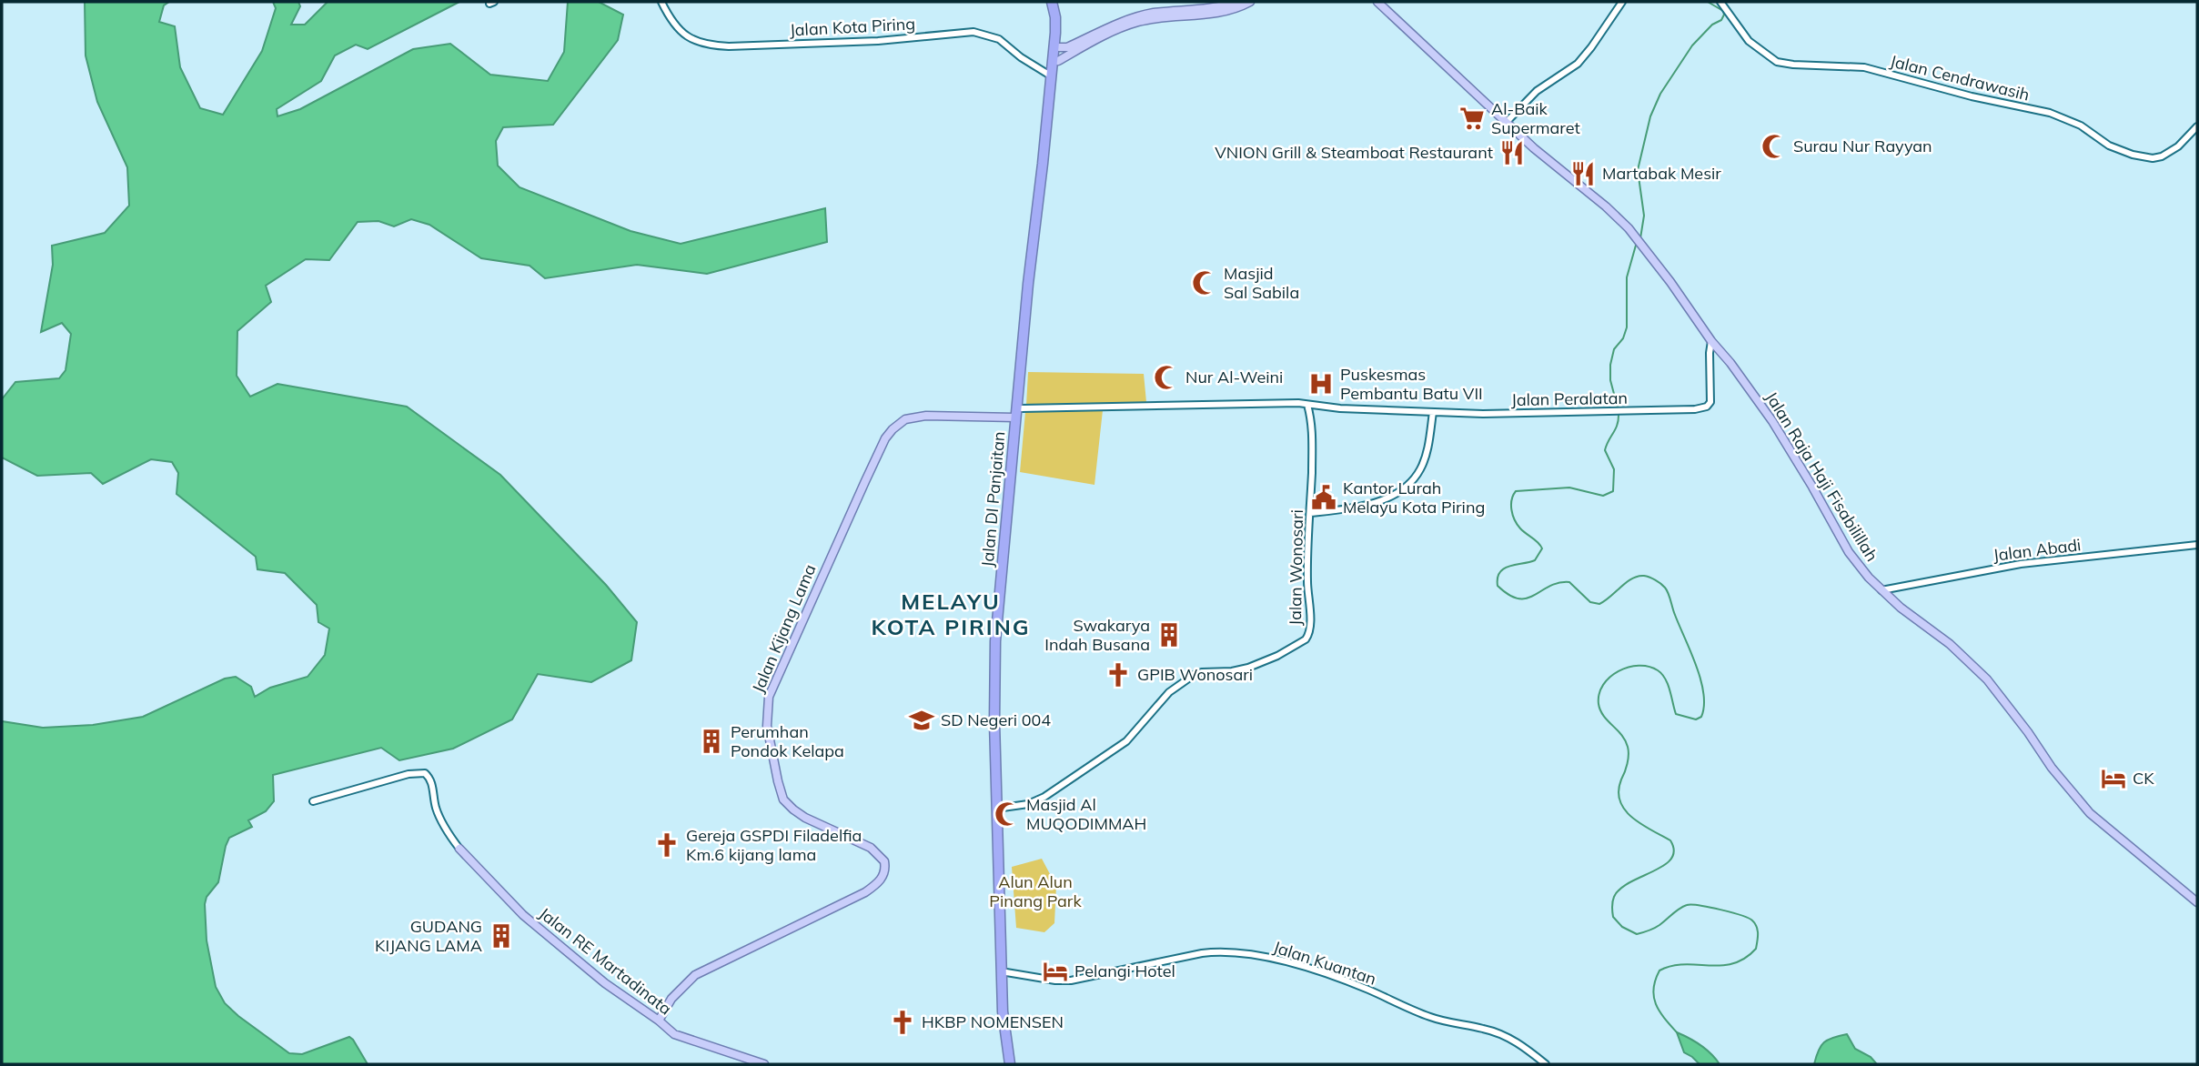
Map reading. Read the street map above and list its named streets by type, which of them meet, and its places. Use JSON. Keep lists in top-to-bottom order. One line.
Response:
{"streets":{"highway":["Jalan DI Panjaitan"],"main road":["Jalan Raja Haji Fisabilillah","Jalan Kijang Lama","Jalan RE Martadinata"],"street":["Jalan Kota Piring","Jalan Cendrawasih","Jalan Peralatan","Jalan Abadi","Jalan Wonosari","Jalan Kuantan"]},"crossings":[["Jalan Kota Piring","Jalan DI Panjaitan"],["Jalan Peralatan","Jalan Raja Haji Fisabilillah"],["Jalan Peralatan","Jalan DI Panjaitan"],["Jalan Peralatan","Jalan Wonosari"],["Jalan Raja Haji Fisabilillah","Jalan Abadi"],["Jalan DI Panjaitan","Jalan Wonosari"],["Jalan DI Panjaitan","Jalan Kijang Lama"],["Jalan DI Panjaitan","Jalan Kuantan"],["Jalan Kijang Lama","Jalan RE Martadinata"]],"districts":["MELAYU KOTA PIRING"],"parks":["Alun Alun Pinang Park"],"places":{"supermarket":["Al-Baik Supermaret"],"mosque":["Surau Nur Rayyan","Masjid Sal Sabila","Nur Al-Weini","Masjid Al MUQODIMMAH"],"restaurant":["VNION Grill & Steamboat Restaurant","Martabak Mesir"],"hospital":["Puskesmas Pembantu Batu VII"],"public building":["Kantor Lurah Melayu Kota Piring"],"building":["Swakarya Indah Busana","Perumhan Pondok Kelapa","GUDANG KIJANG LAMA"],"church":["GPIB Wonosari","Gereja GSPDI Filadelfia Km.6 kijang lama","HKBP NOMENSEN"],"school or university":["SD Negeri 004"],"hotel":["CK","Pelangi Hotel"]}}
